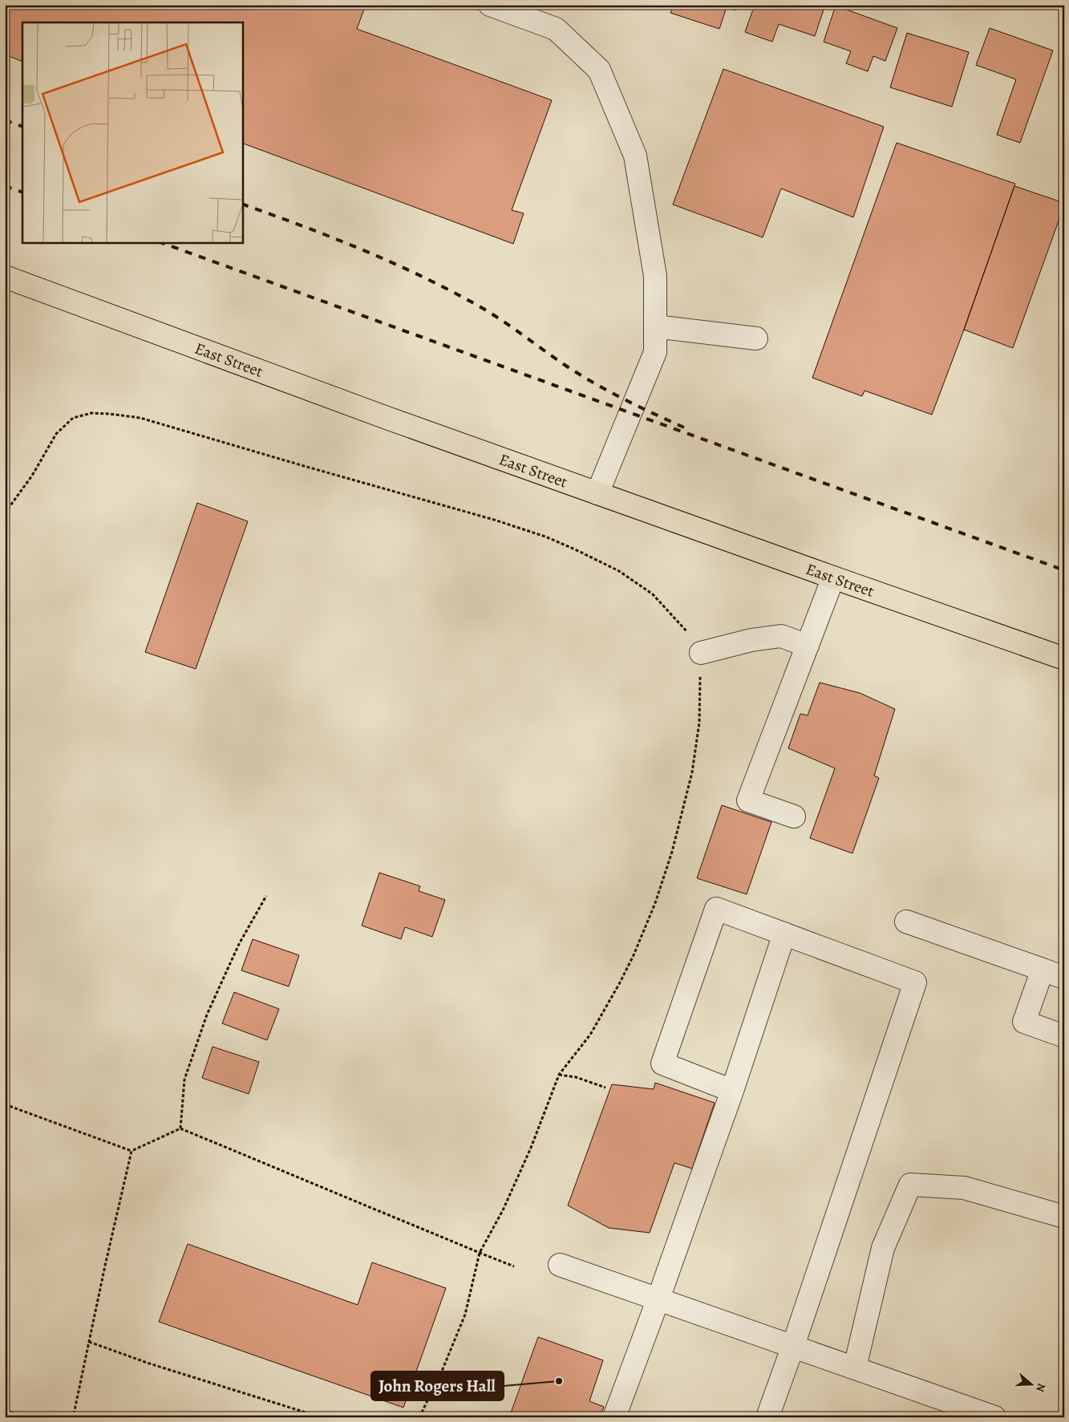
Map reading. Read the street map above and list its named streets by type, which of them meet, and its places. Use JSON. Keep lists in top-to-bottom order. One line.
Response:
{"streets":{"main road":["East Street"]},"places":["John Rogers Hall"],"north":"right"}
